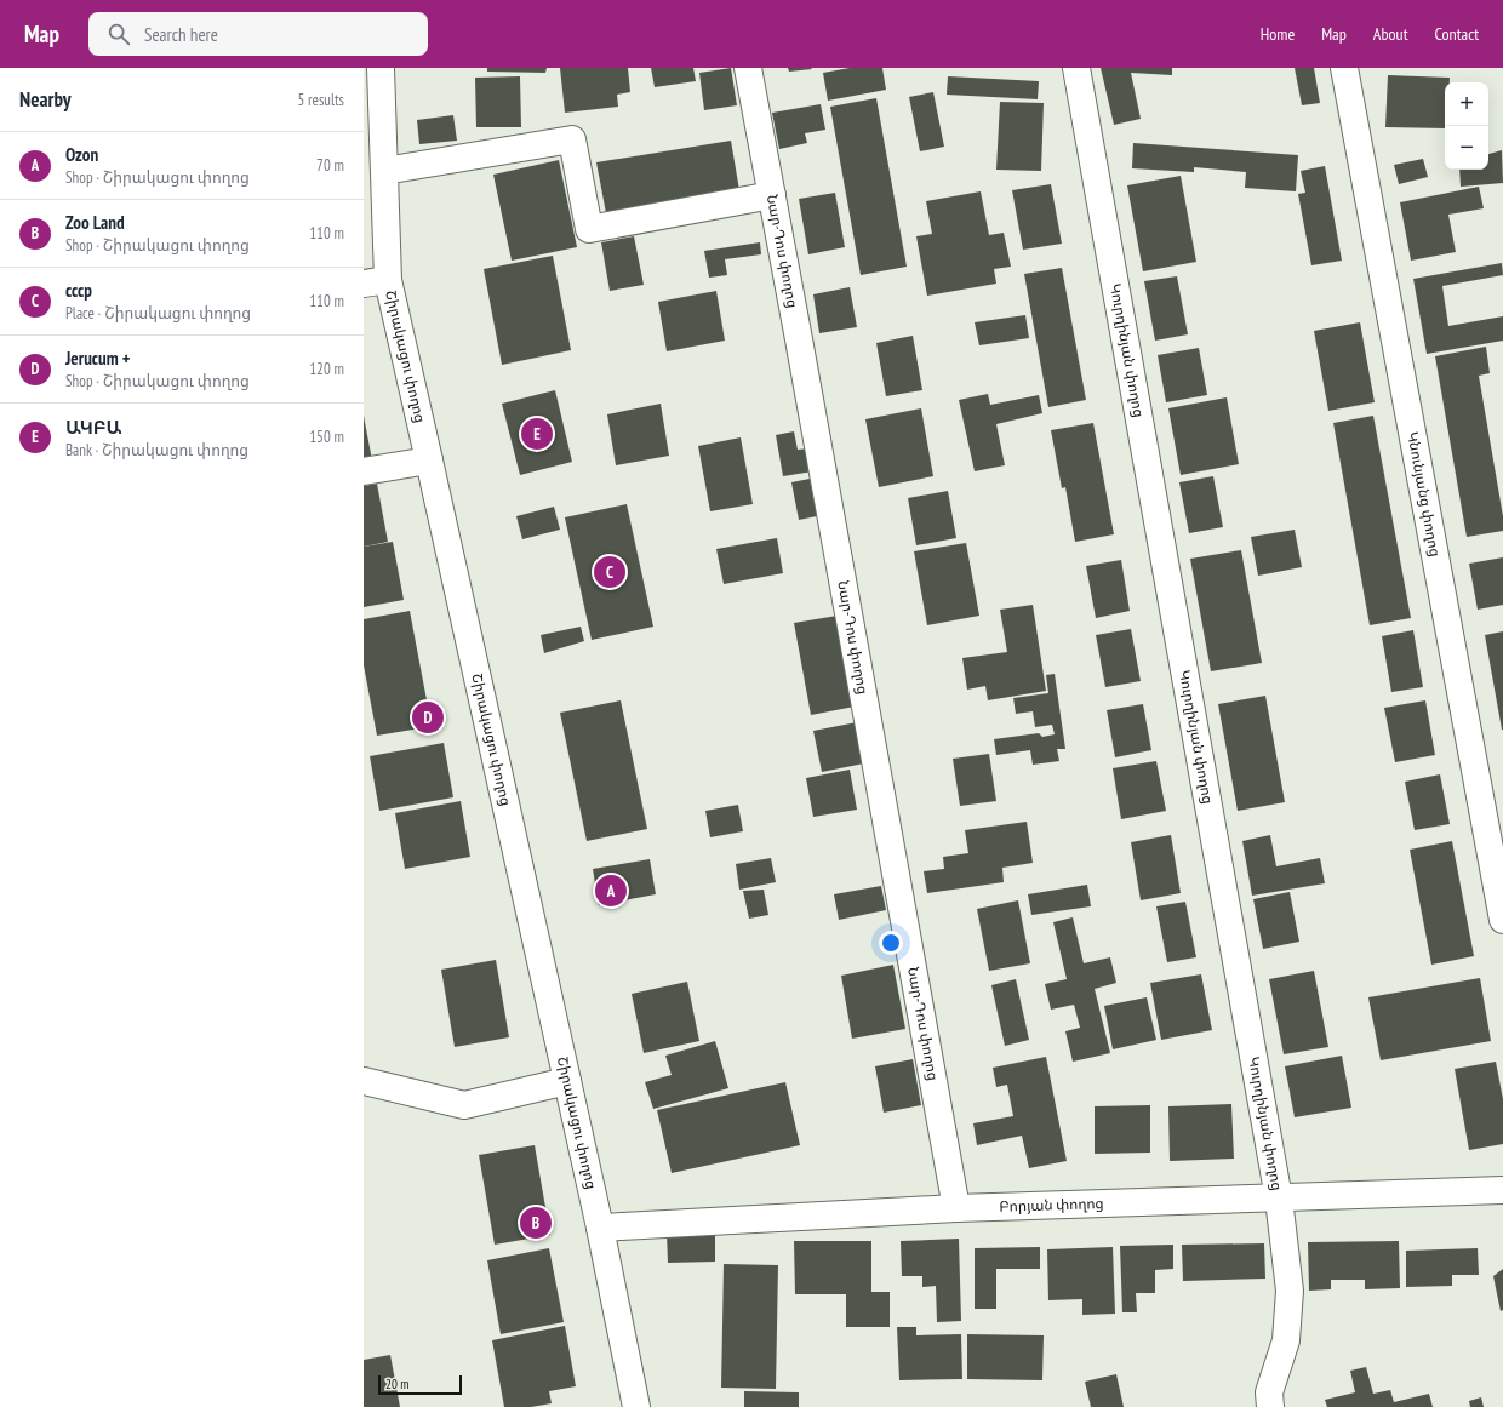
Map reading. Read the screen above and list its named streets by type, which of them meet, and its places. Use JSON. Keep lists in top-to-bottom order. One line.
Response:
{"streets":{"street":["Նար-Դոս փողոց","Կուրղինյան փողոց","Շիրակացու փողոց","Կնունյանց փողոց","Բորյան փողոց"]},"crossings":[["Նար-Դոս փողոց","Բորյան փողոց"],["Կուրղինյան փողոց","Բորյան փողոց"],["Շիրակացու փողոց","Բորյան փողոց"]],"scale_bar":"20 m","page":{"header":"Map","search":"Search here","nav":["Home","Map","About","Contact"],"heading":["Nearby","5 results"],"map_buttons":["+","−"],"list":[{"mark":"A","name":"Ozon","note":"Shop · Շիրակացու փողոց","value":"70 m"},{"mark":"B","name":"Zoo Land","note":"Shop · Շիրակացու փողոց","value":"110 m"},{"mark":"C","name":"ссср","note":"Place · Շիրակացու փողոց","value":"110 m"},{"mark":"D","name":"Jerucum +","note":"Shop · Շիրակացու փողոց","value":"120 m"},{"mark":"E","name":"ԱԿԲԱ","note":"Bank · Շիրակացու փողոց","value":"150 m"}],"pins":["E","C","D","A","B"],"scale":"20 m"}}
